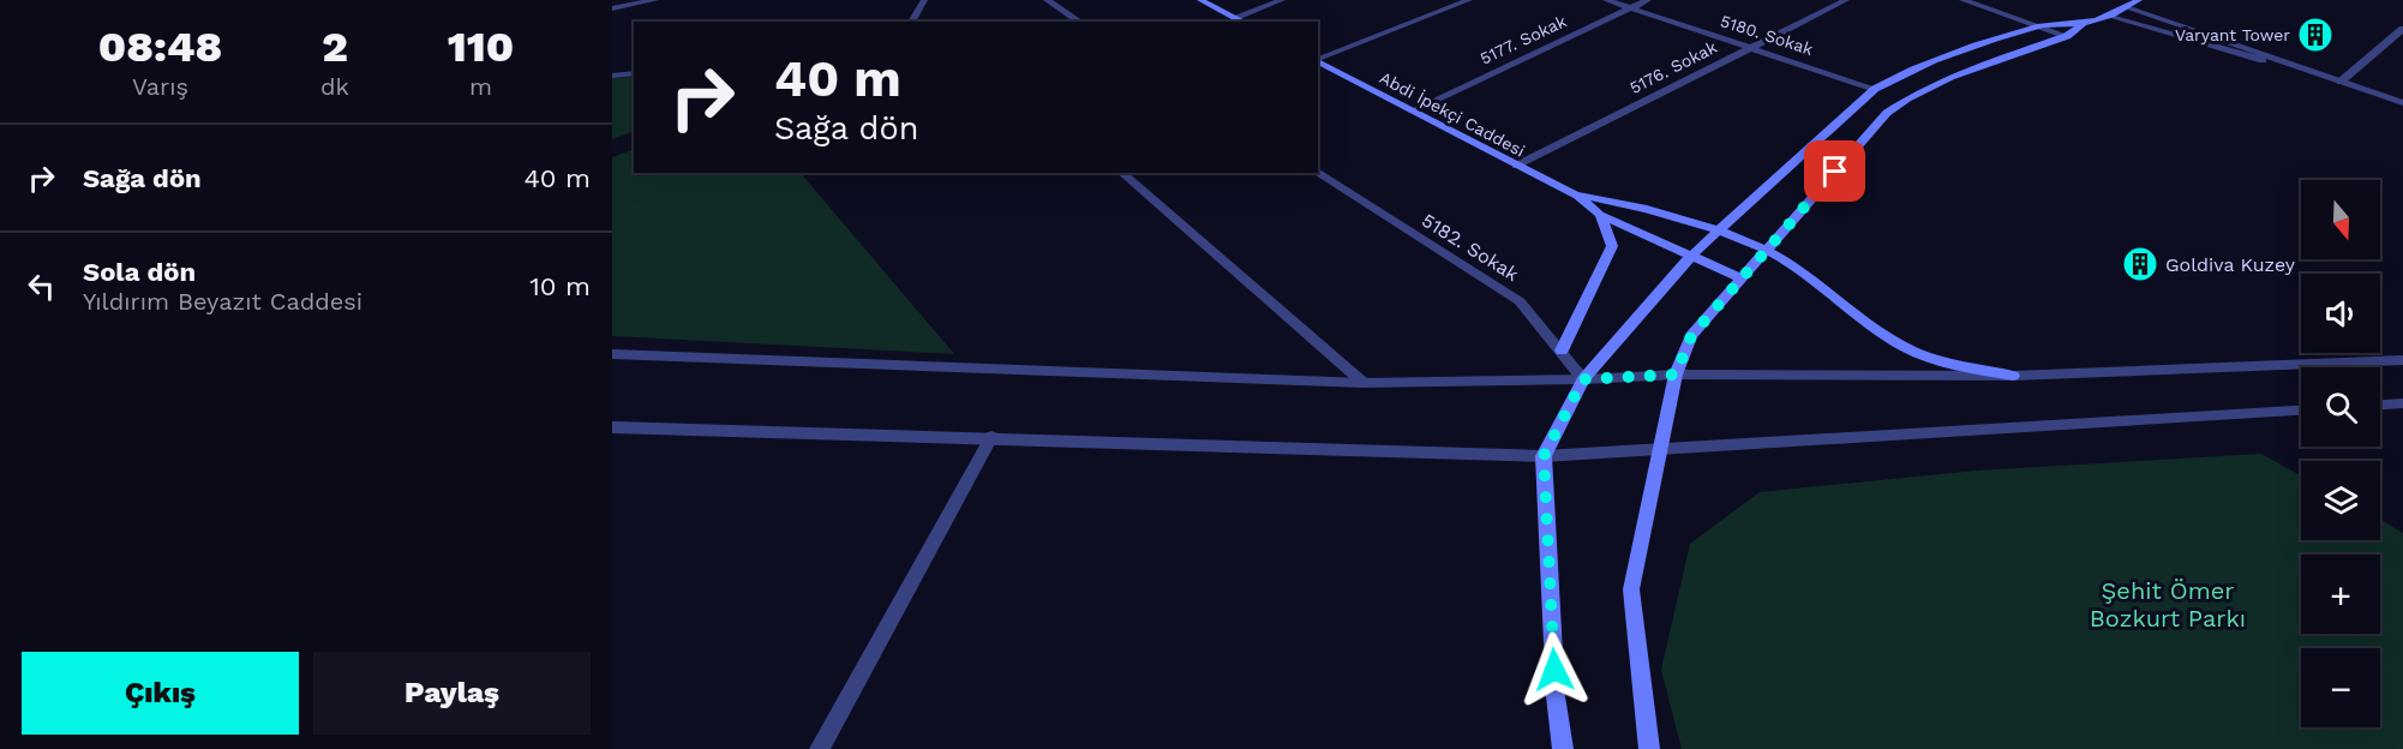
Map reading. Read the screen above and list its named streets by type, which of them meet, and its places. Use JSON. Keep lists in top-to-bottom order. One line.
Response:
{"streets":{"main road":["Abdi İpekçi Caddesi"],"street":["5180. Sokak","5177. Sokak","5176. Sokak","5182. Sokak"]},"crossings":[["5180. Sokak","5177. Sokak"],["5180. Sokak","5176. Sokak"],["5177. Sokak","Abdi İpekçi Caddesi"],["5176. Sokak","Abdi İpekçi Caddesi"]],"parks":["Şehit Ömer Bozkurt Parkı"],"places":{"building":["Varyant Tower","Goldiva Kuzey"]},"north":"bottom","page":{"eta":["08:48","Varış","2","dk","110","m"],"turn":["40 m","Sağa dön"],"list":[{"name":"Sağa dön","value":"40 m"},{"name":"Sola dön","note":"Yıldırım Beyazıt Caddesi","value":"10 m"}],"map_buttons":["+","−"],"buttons":["Çıkış","Paylaş"]}}
